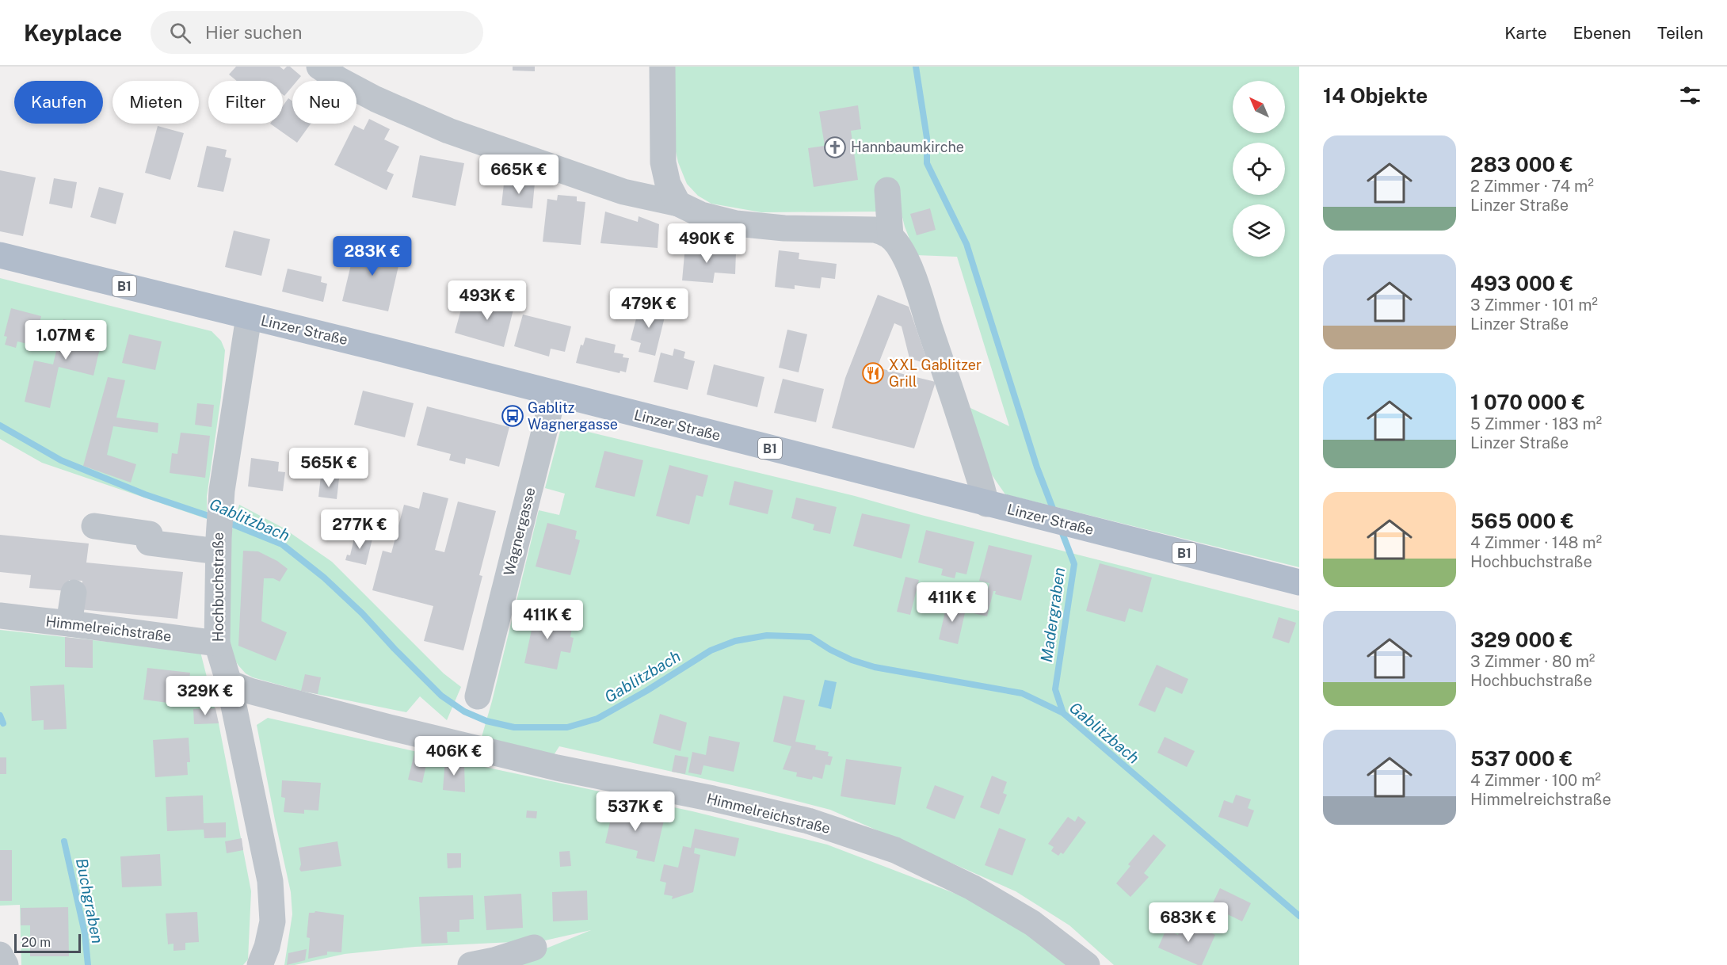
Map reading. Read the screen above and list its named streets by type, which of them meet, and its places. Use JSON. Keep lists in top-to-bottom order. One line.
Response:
{"streets":{"main road":["B1","Linzer Straße"],"street":["Wagnergasse","Hochbuchstraße","Himmelreichstraße"]},"crossings":[["Linzer Straße","Wagnergasse"],["Linzer Straße","Hochbuchstraße"],["Hochbuchstraße","Himmelreichstraße"]],"water":["Gablitzbach","Madergraben","Buchgraben"],"places":{"church":["Hannbaumkirche"],"restaurant":["XXL Gablitzer Grill"],"bus stop":["Gablitz Wagnergasse"]},"scale_bar":"20 m","north":"top left","page":{"header":"Keyplace","search":"Hier suchen","nav":["Karte","Ebenen","Teilen"],"heading":"14 Objekte","chip":["Kaufen","Mieten","Filter","Neu"],"list":[{"name":"283 000 €","note":"2 Zimmer · 74 m² · Linzer Straße"},{"name":"493 000 €","note":"3 Zimmer · 101 m² · Linzer Straße"},{"name":"1 070 000 €","note":"5 Zimmer · 183 m² · Linzer Straße"},{"name":"565 000 €","note":"4 Zimmer · 148 m² · Hochbuchstraße"},{"name":"329 000 €","note":"3 Zimmer · 80 m² · Hochbuchstraße"},{"name":"537 000 €","note":"4 Zimmer · 100 m² · Himmelreichstraße"}],"price":["665K €","490K €","283K €","493K €","479K €","1.07M €","565K €","277K €","411K €","411K €","329K €","406K €","537K €","683K €"],"scale":"20 m"}}
